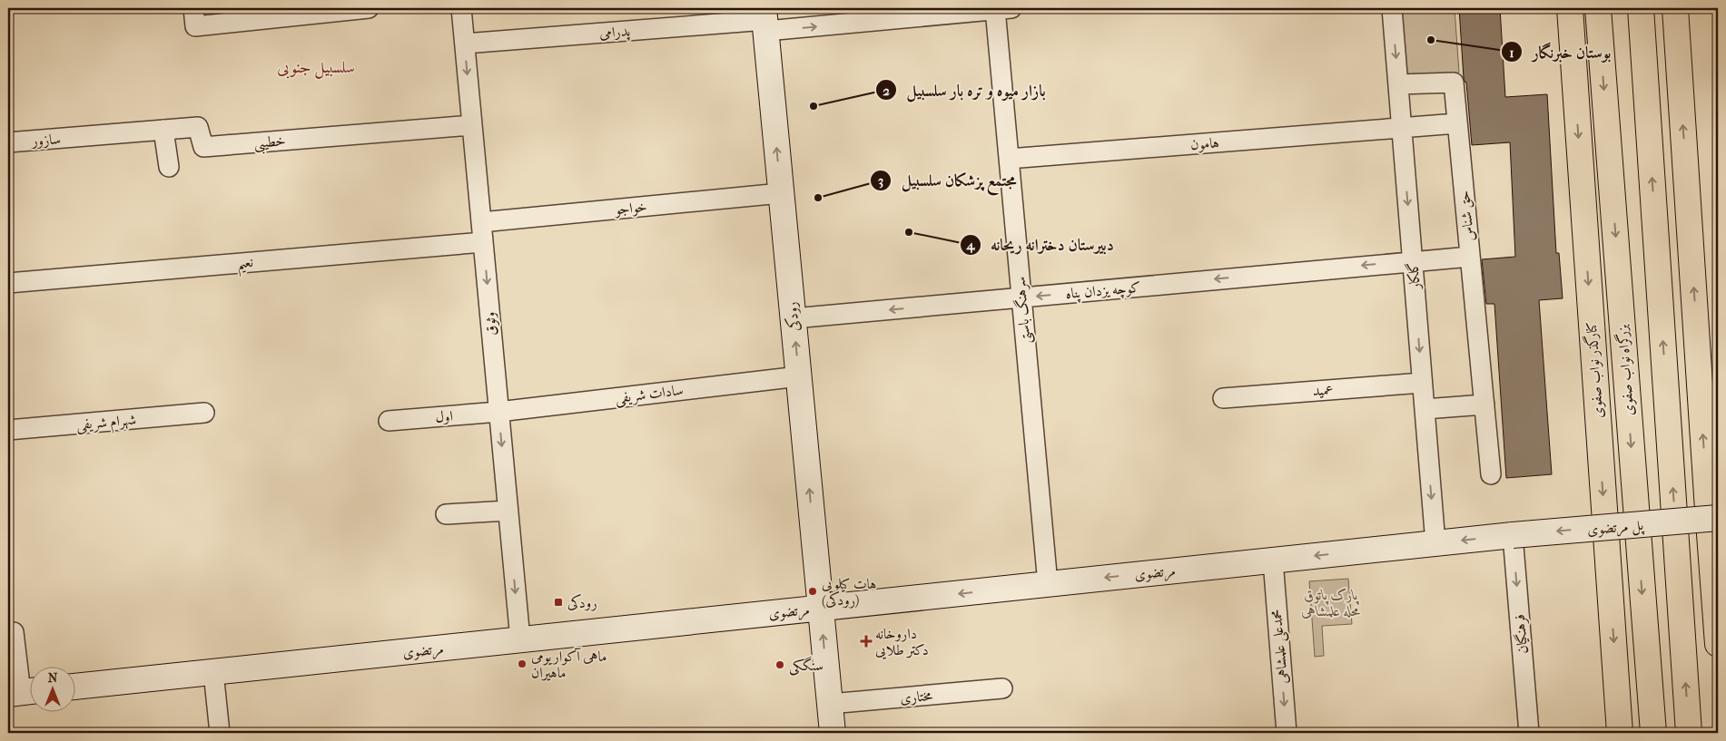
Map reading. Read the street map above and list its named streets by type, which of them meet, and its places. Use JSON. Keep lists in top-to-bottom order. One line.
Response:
{"streets":{"main road":["کنارگذر نواب صفوی","بزرگراه نواب صفوی"],"street":["پدرامی","سازور","خطیبی","هامون","خواجو","حق شناس","نعیم","گلکار","کوچه یزدان پناه","سرهنگ باستی","رودکی","وثوق","عمید","سادات شریفی","اول","شهرام شریفی","پل مرتضوی","مرتضوی","فرهنگیان","محمدعلی علمشاهی","مختاری"]},"crossings":[["پدرامی","سرهنگ باستی"],["پدرامی","رودکی"],["پدرامی","وثوق"],["سازور","خطیبی"],["خطیبی","وثوق"],["هامون","حق شناس"],["هامون","گلکار"],["هامون","سرهنگ باستی"],["خواجو","رودکی"],["خواجو","وثوق"],["حق شناس","گلکار"],["حق شناس","کوچه یزدان پناه"],["نعیم","وثوق"],["گلکار","کوچه یزدان پناه"],["گلکار","عمید"],["گلکار","مرتضوی"],["کوچه یزدان پناه","سرهنگ باستی"],["کوچه یزدان پناه","رودکی"],["سرهنگ باستی","مرتضوی"],["رودکی","سادات شریفی"],["رودکی","مرتضوی"],["رودکی","مختاری"],["وثوق","سادات شریفی"],["وثوق","اول"],["وثوق","مرتضوی"],["سادات شریفی","اول"],["پل مرتضوی","مرتضوی"],["پل مرتضوی","فرهنگیان"],["مرتضوی","فرهنگیان"],["مرتضوی","محمدعلی علمشاهی"]],"one_way":["پدرامی","گلکار","کوچه یزدان پناه","رودکی","وثوق","پل مرتضوی","مرتضوی","فرهنگیان","محمدعلی علمشاهی"],"districts":["سلسبیل جنوبی"],"parks":["پارک پاتوق محله علمشاهی"],"places":{"other":["بوستان خبرنگار","بازار میوه و تره بار سلسبیل","مجتمع پزشکان سلسبیل","دبیرستان دخترانه ریحانه","هات کیلویی (رودکی)","ماهی آکواریومی ماهیران","سنگکی"],"transit":["رودکی"],"health":["داروخانه دکتر طلایی"]},"north":"top"}
